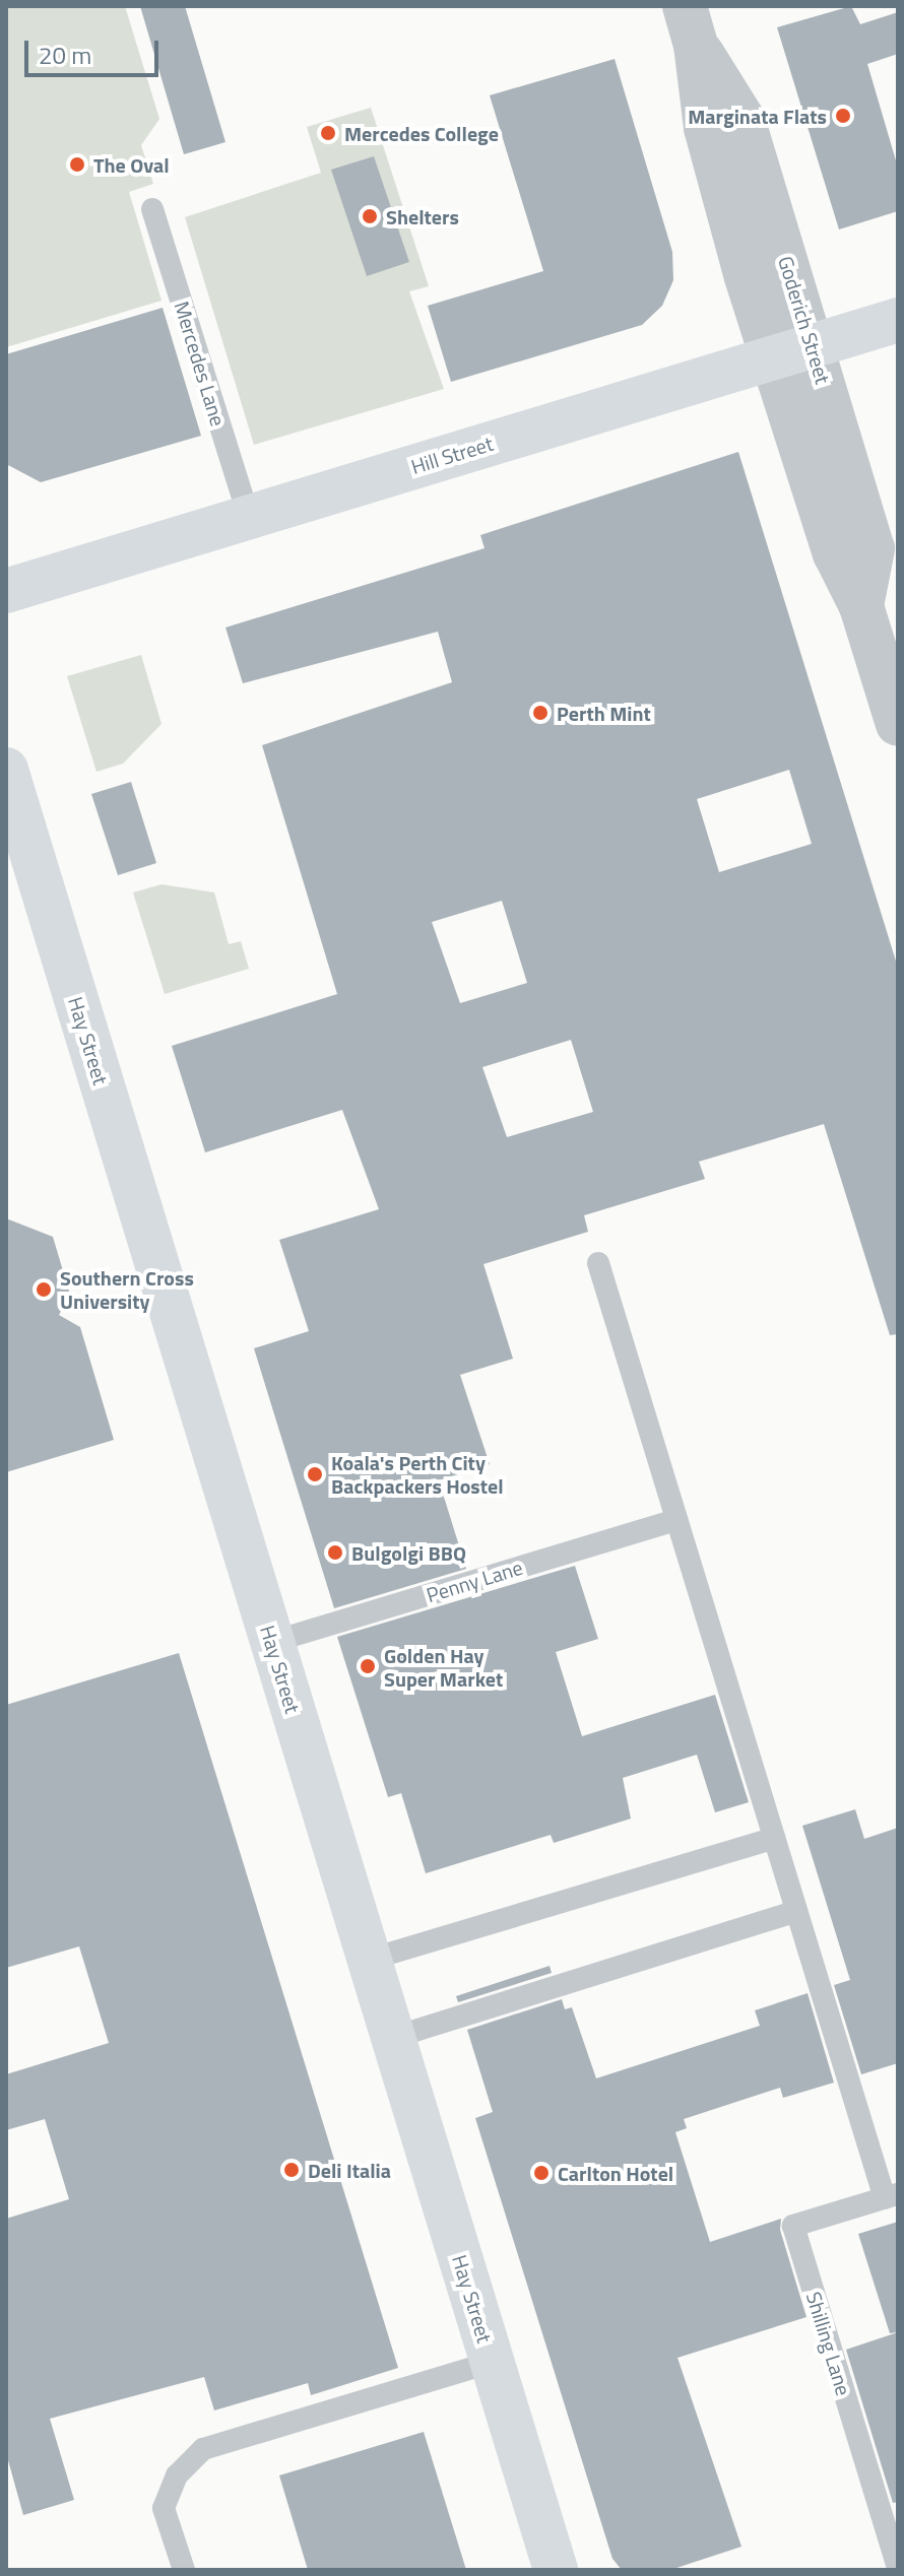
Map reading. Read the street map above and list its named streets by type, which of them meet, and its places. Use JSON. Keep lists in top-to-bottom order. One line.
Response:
{"streets":{"main road":["Hill Street","Hay Street"],"street":["Goderich Street"],"lane":["Mercedes Lane","Penny Lane","Shilling Lane"]},"crossings":[["Goderich Street","Hill Street"],["Mercedes Lane","Hill Street"],["Hay Street","Penny Lane"]],"places":["Marginata Flats","Mercedes College","The Oval","Shelters","Perth Mint","Southern Cross University","Koala's Perth City Backpackers Hostel","Bulgolgi BBQ","Golden Hay Super Market","Deli Italia","Carlton Hotel"],"scale_bar":"20 m"}
